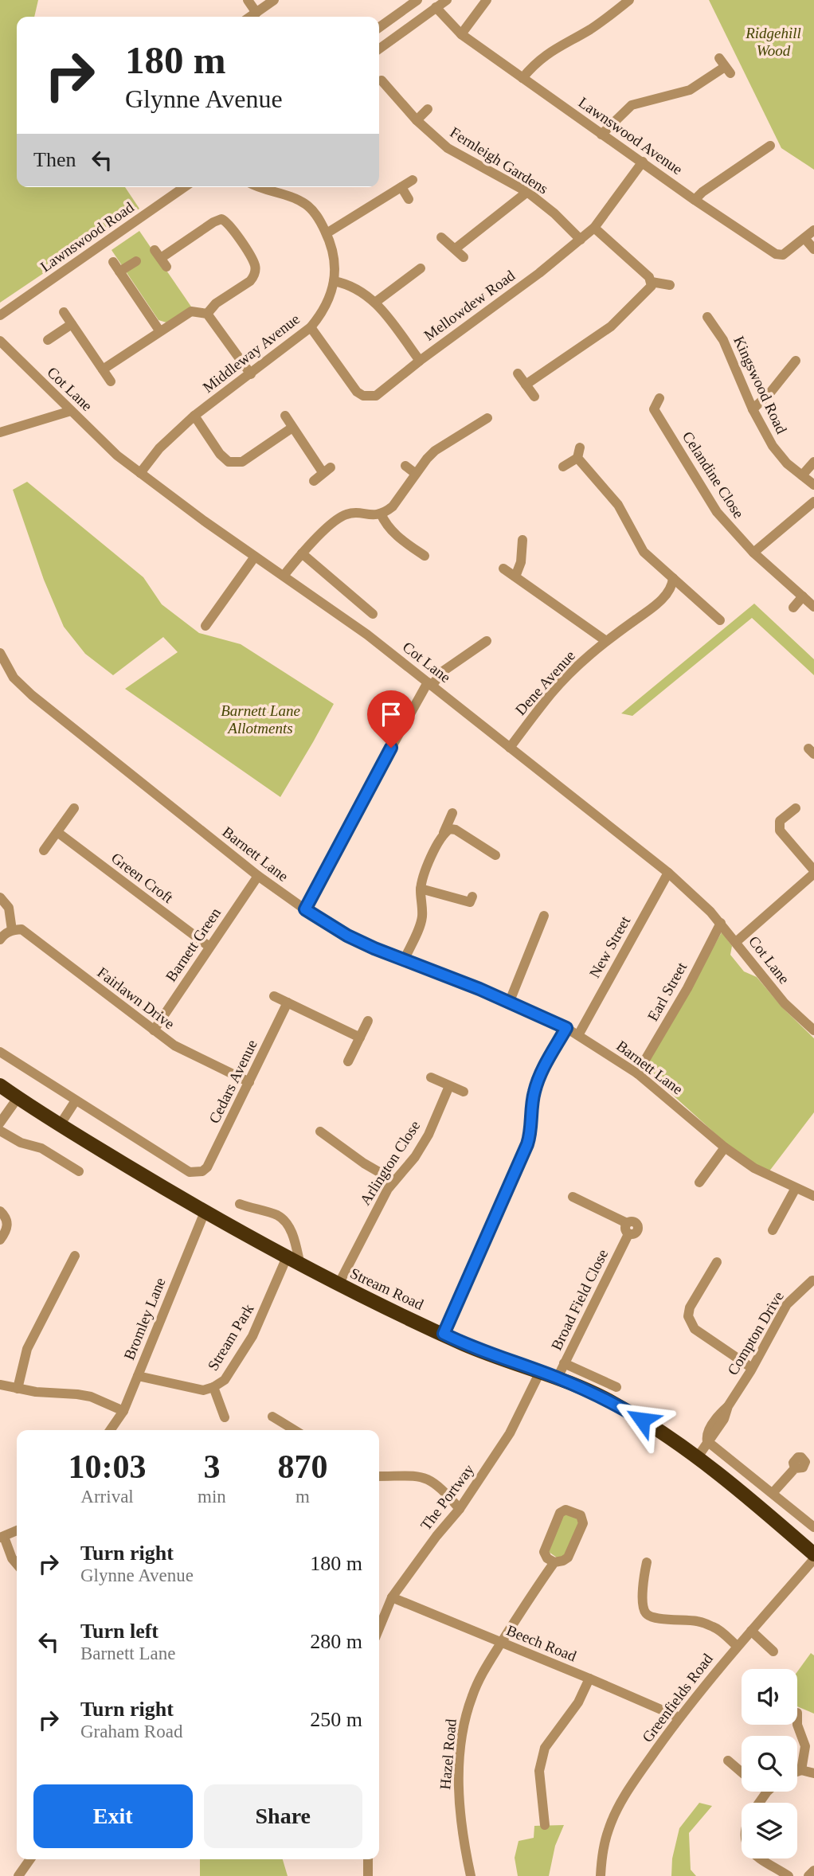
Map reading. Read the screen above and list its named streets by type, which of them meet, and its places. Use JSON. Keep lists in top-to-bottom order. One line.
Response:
{"streets":{"highway":["Stream Road"],"street":["Lawnswood Avenue","Fernleigh Gardens","Lawnswood Road","Mellowdew Road","Middleway Avenue","Kingswood Road","Cot Lane","Celandine Close","Dene Avenue","Barnett Lane","Green Croft","Barnett Green","New Street","Earl Street","Fairlawn Drive","Cedars Avenue","Arlington Close","Broad Field Close","Bromley Lane","Compton Drive","Stream Park","The Portway","Beech Road","Greenfields Road","Hazel Road"]},"crossings":[["Lawnswood Avenue","Mellowdew Road"],["Fernleigh Gardens","Mellowdew Road"],["Mellowdew Road","Middleway Avenue"],["Middleway Avenue","Cot Lane"],["Cot Lane","Dene Avenue"],["Cot Lane","New Street"],["Cot Lane","Earl Street"],["Barnett Lane","Barnett Green"],["Barnett Lane","New Street"],["Barnett Lane","Earl Street"],["Green Croft","Barnett Green"],["Barnett Green","Fairlawn Drive"],["Fairlawn Drive","Cedars Avenue"],["Arlington Close","Stream Road"],["Stream Road","Broad Field Close"],["Stream Road","Bromley Lane"],["Stream Road","Compton Drive"],["Stream Road","Stream Park"],["Stream Road","The Portway"],["Bromley Lane","Stream Park"],["The Portway","Beech Road"],["Beech Road","Greenfields Road"],["Beech Road","Hazel Road"]],"parks":["Ridgehill Wood","Barnett Lane Allotments"],"page":{"turn":["180 m","Glynne Avenue"],"then":"Then","eta":["10:03","Arrival","3","min","870","m"],"list":[{"name":"Turn right","note":"Glynne Avenue","value":"180 m"},{"name":"Turn left","note":"Barnett Lane","value":"280 m"},{"name":"Turn right","note":"Graham Road","value":"250 m"}],"buttons":["Exit","Share"]}}
